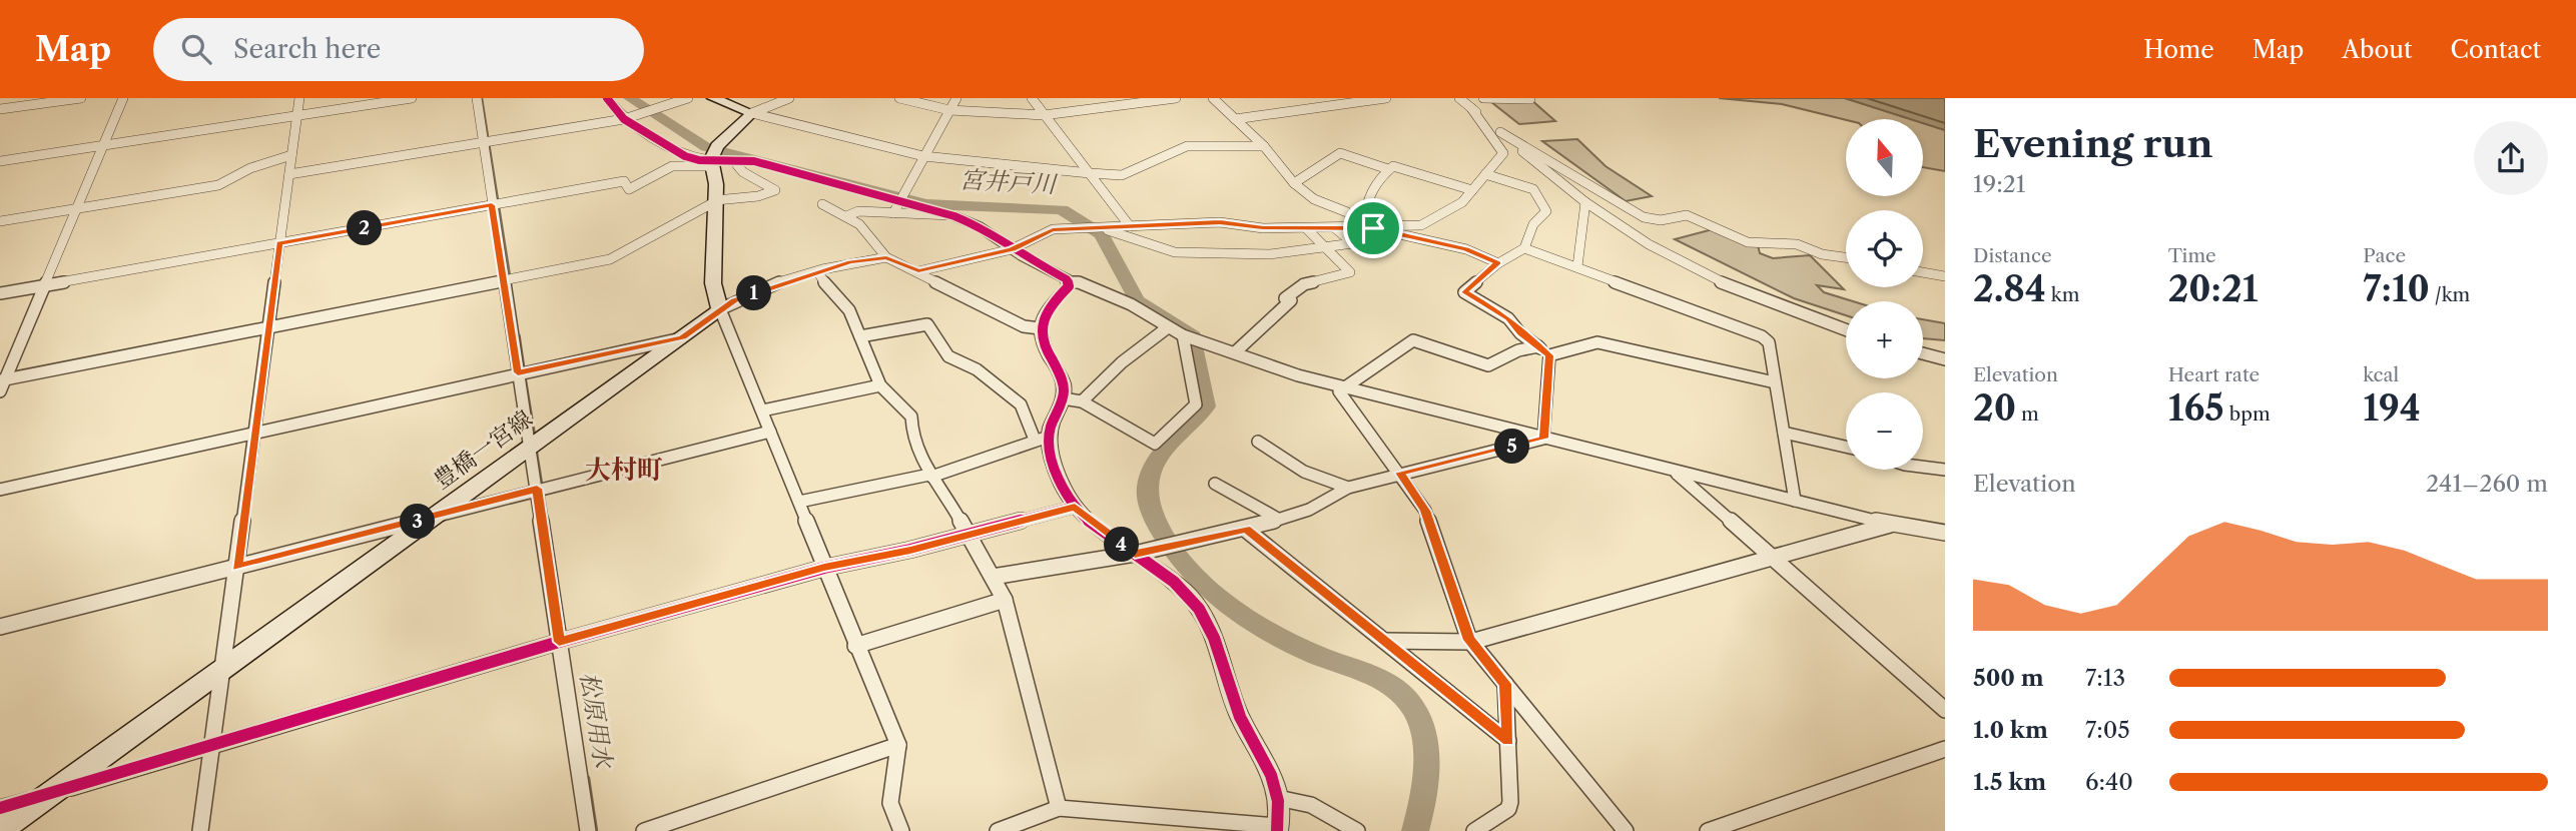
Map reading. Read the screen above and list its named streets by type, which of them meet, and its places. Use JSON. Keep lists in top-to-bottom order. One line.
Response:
{"streets":{"main road":["豊橋一宮線"]},"districts":["大村町"],"water":["宮井戸川","松原用水"],"north":"top","page":{"header":"Map","search":"Search here","nav":["Home","Map","About","Contact"],"heading":["Evening run","19:21"],"map_buttons":["+","−"],"pins":["2","1","5","3","4"],"stats":[["Distance","2.84 km"],["Time","20:21"],["Pace","7:10 /km"],["Elevation","20 m"],["Heart rate","165 bpm"],["kcal","194"]],"chart":["Elevation","241–260 m"],"list":[{"name":"500 m","note":"7:13"},{"name":"1.0 km","note":"7:05"},{"name":"1.5 km","note":"6:40"}]}}
